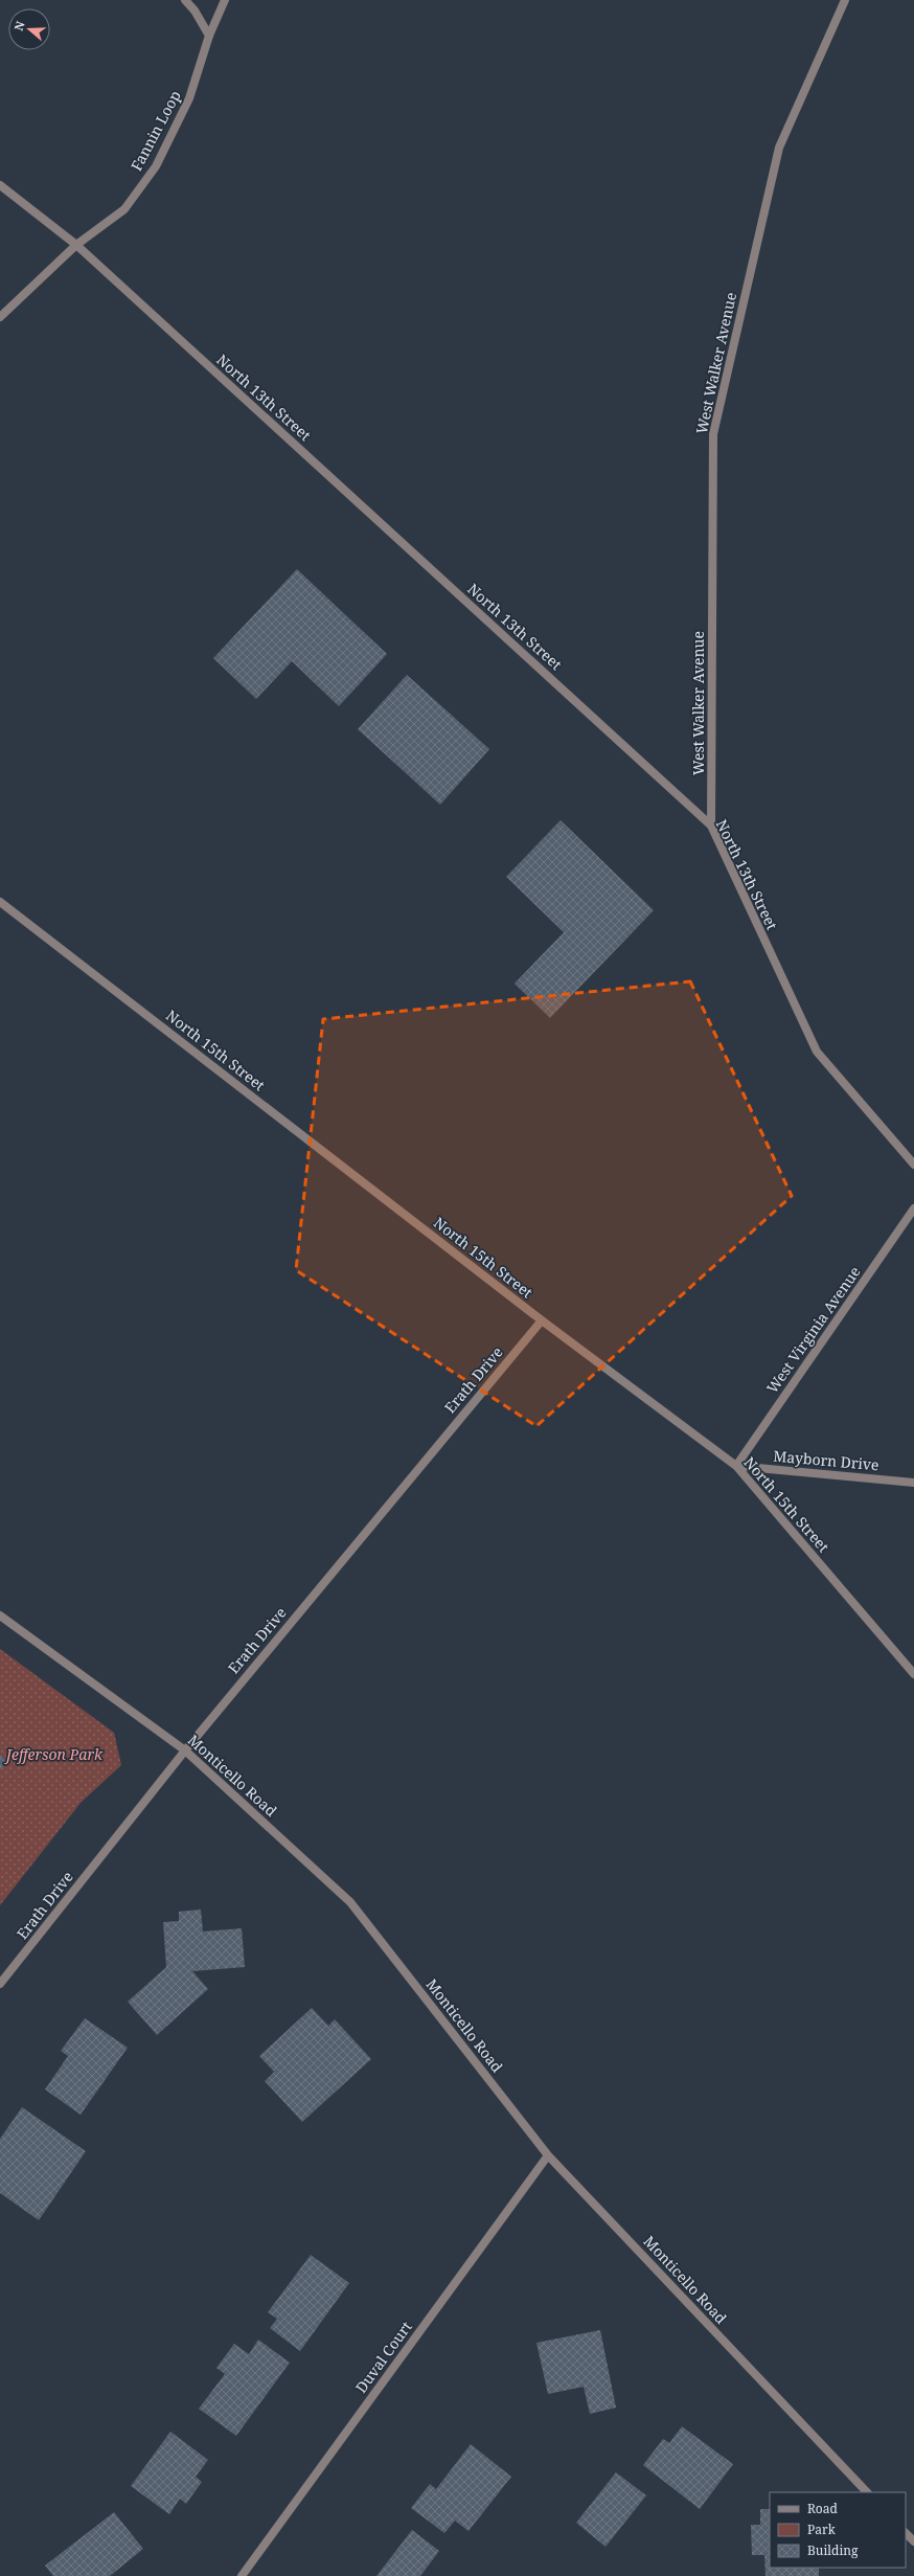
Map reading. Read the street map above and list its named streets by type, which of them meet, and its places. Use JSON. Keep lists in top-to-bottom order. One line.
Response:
{"streets":{"street":["Fannin Loop","West Walker Avenue","North 13th Street","North 15th Street","West Virginia Avenue","Erath Drive","Mayborn Drive","Monticello Road","Duval Court"]},"crossings":[["Fannin Loop","North 13th Street"],["West Walker Avenue","North 13th Street"],["North 15th Street","West Virginia Avenue"],["North 15th Street","Erath Drive"],["North 15th Street","Mayborn Drive"],["West Virginia Avenue","Mayborn Drive"],["Erath Drive","Monticello Road"],["Monticello Road","Duval Court"]],"parks":["Jefferson Park"],"legend":["Road","Park","Building"],"north":"left"}
